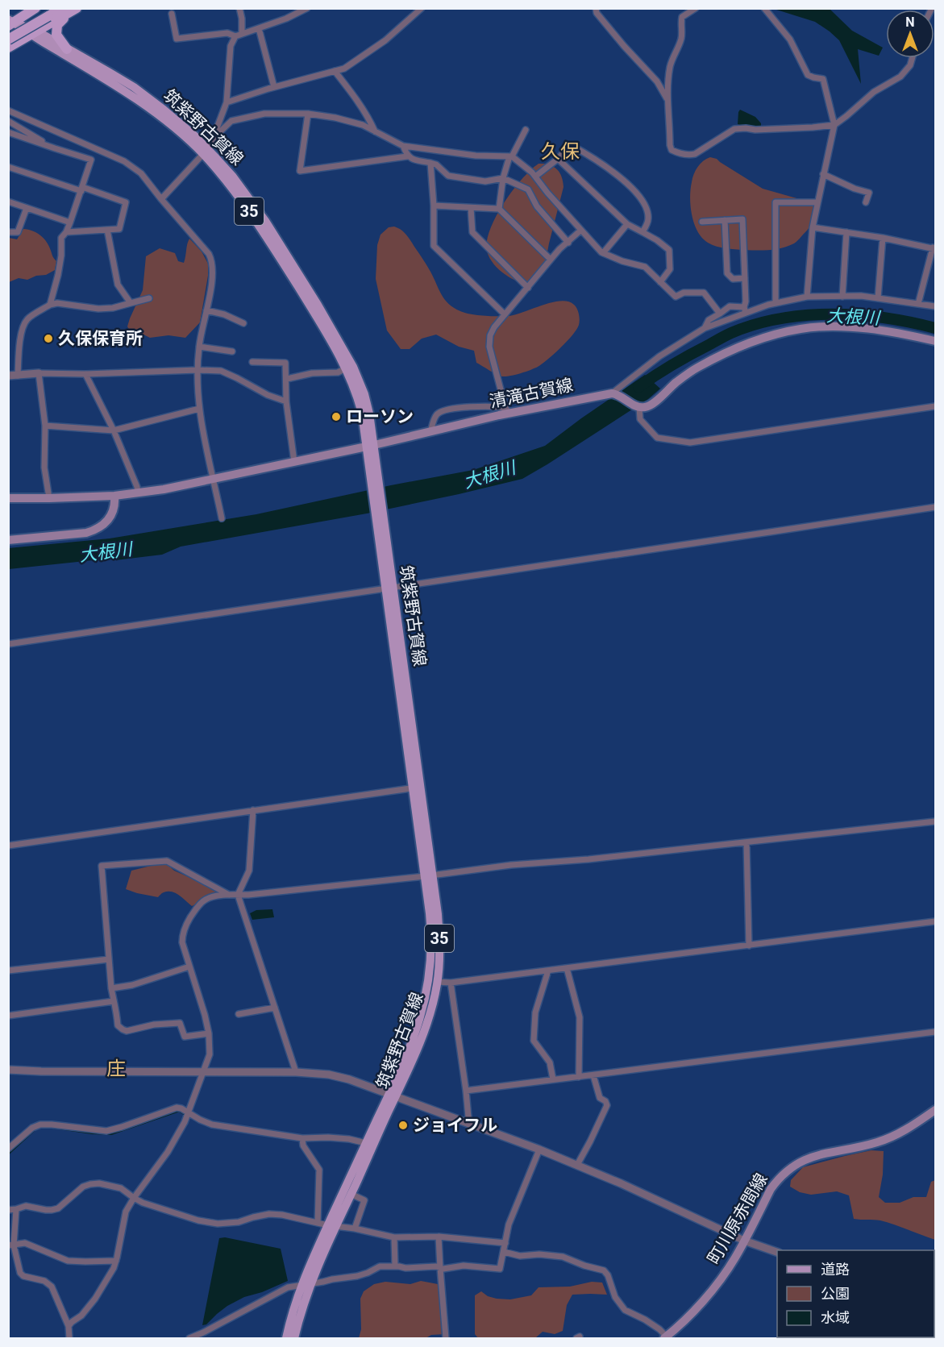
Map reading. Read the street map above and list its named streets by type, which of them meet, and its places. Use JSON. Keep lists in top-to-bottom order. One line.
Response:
{"streets":{"main road":["筑紫野古賀線","35","清滝古賀線","町川原赤間線"]},"crossings":[["筑紫野古賀線","清滝古賀線"]],"districts":["久保","庄"],"water":["大根川"],"places":["久保保育所","ローソン","ジョイフル"],"legend":["道路","公園","水域"],"north":"top"}
